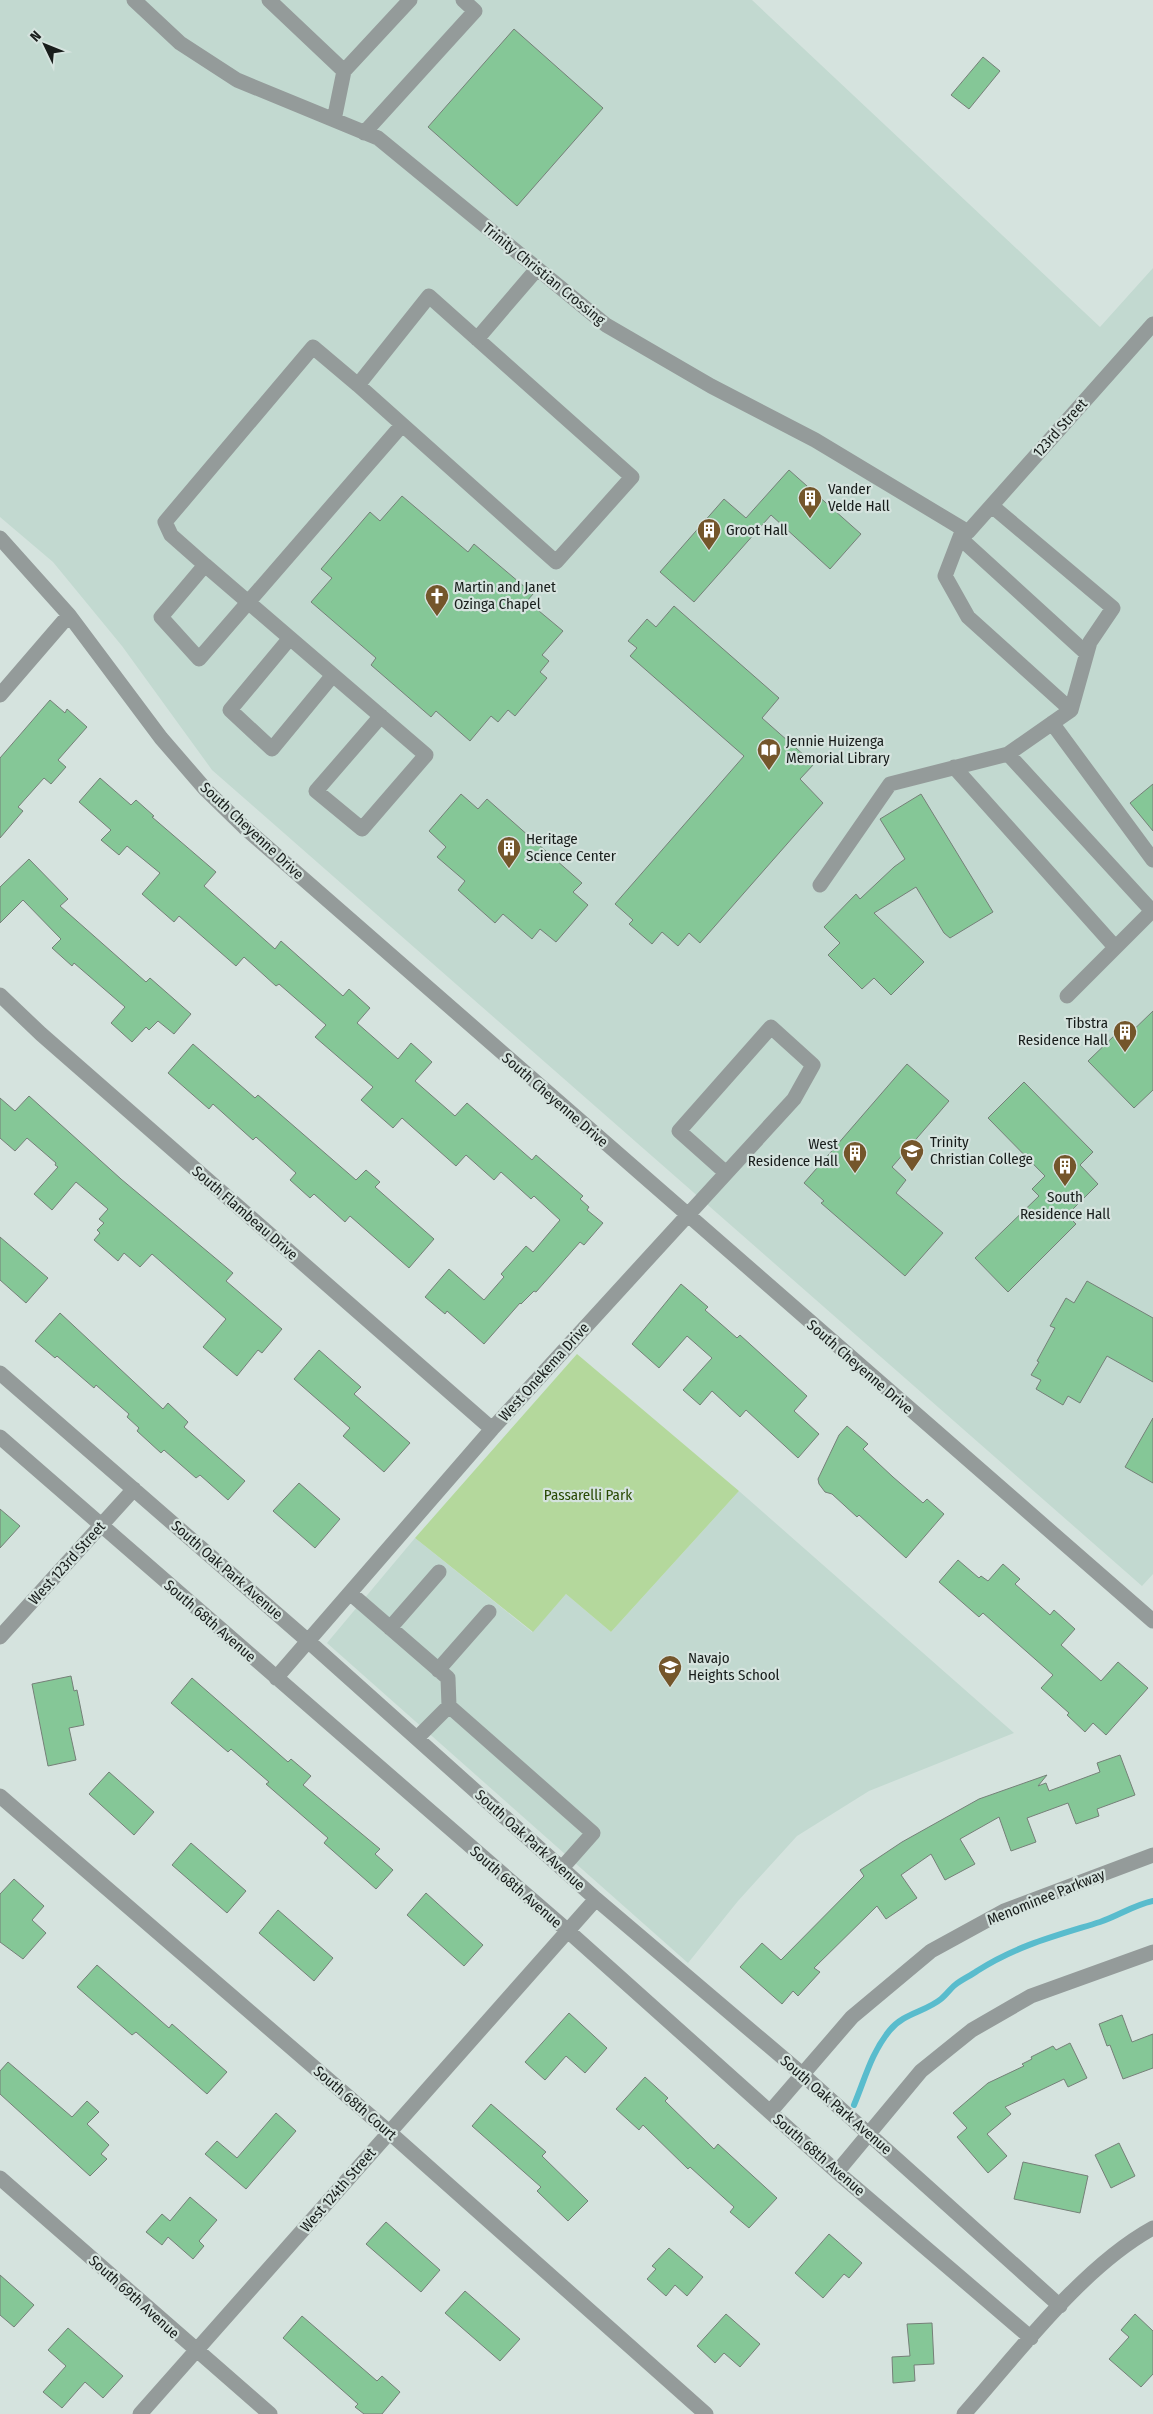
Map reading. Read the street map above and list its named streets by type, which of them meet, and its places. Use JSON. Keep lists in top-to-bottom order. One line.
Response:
{"streets":{"street":["Trinity Christian Crossing","123rd Street","South Cheyenne Drive","South Flambeau Drive","West Onekema Drive","West 123rd Street","South Oak Park Avenue","South 68th Avenue","Menominee Parkway","South 68th Court","West 124th Street","South 69th Avenue"]},"crossings":[["Trinity Christian Crossing","123rd Street"],["South Cheyenne Drive","West Onekema Drive"],["South Flambeau Drive","West Onekema Drive"],["West Onekema Drive","South Oak Park Avenue"],["West Onekema Drive","South 68th Avenue"],["West 123rd Street","South Oak Park Avenue"],["West 123rd Street","South 68th Avenue"],["South Oak Park Avenue","Menominee Parkway"],["South Oak Park Avenue","West 124th Street"],["South 68th Avenue","Menominee Parkway"],["South 68th Avenue","West 124th Street"],["South 68th Court","West 124th Street"],["West 124th Street","South 69th Avenue"]],"parks":["Passarelli Park"],"places":{"building":["Vander Velde Hall","Groot Hall","Heritage Science Center","Tibstra Residence Hall","West Residence Hall","South Residence Hall"],"church":["Martin and Janet Ozinga Chapel"],"library":["Jennie Huizenga Memorial Library"],"school or university":["Trinity Christian College","Navajo Heights School"]},"north":"top left"}
